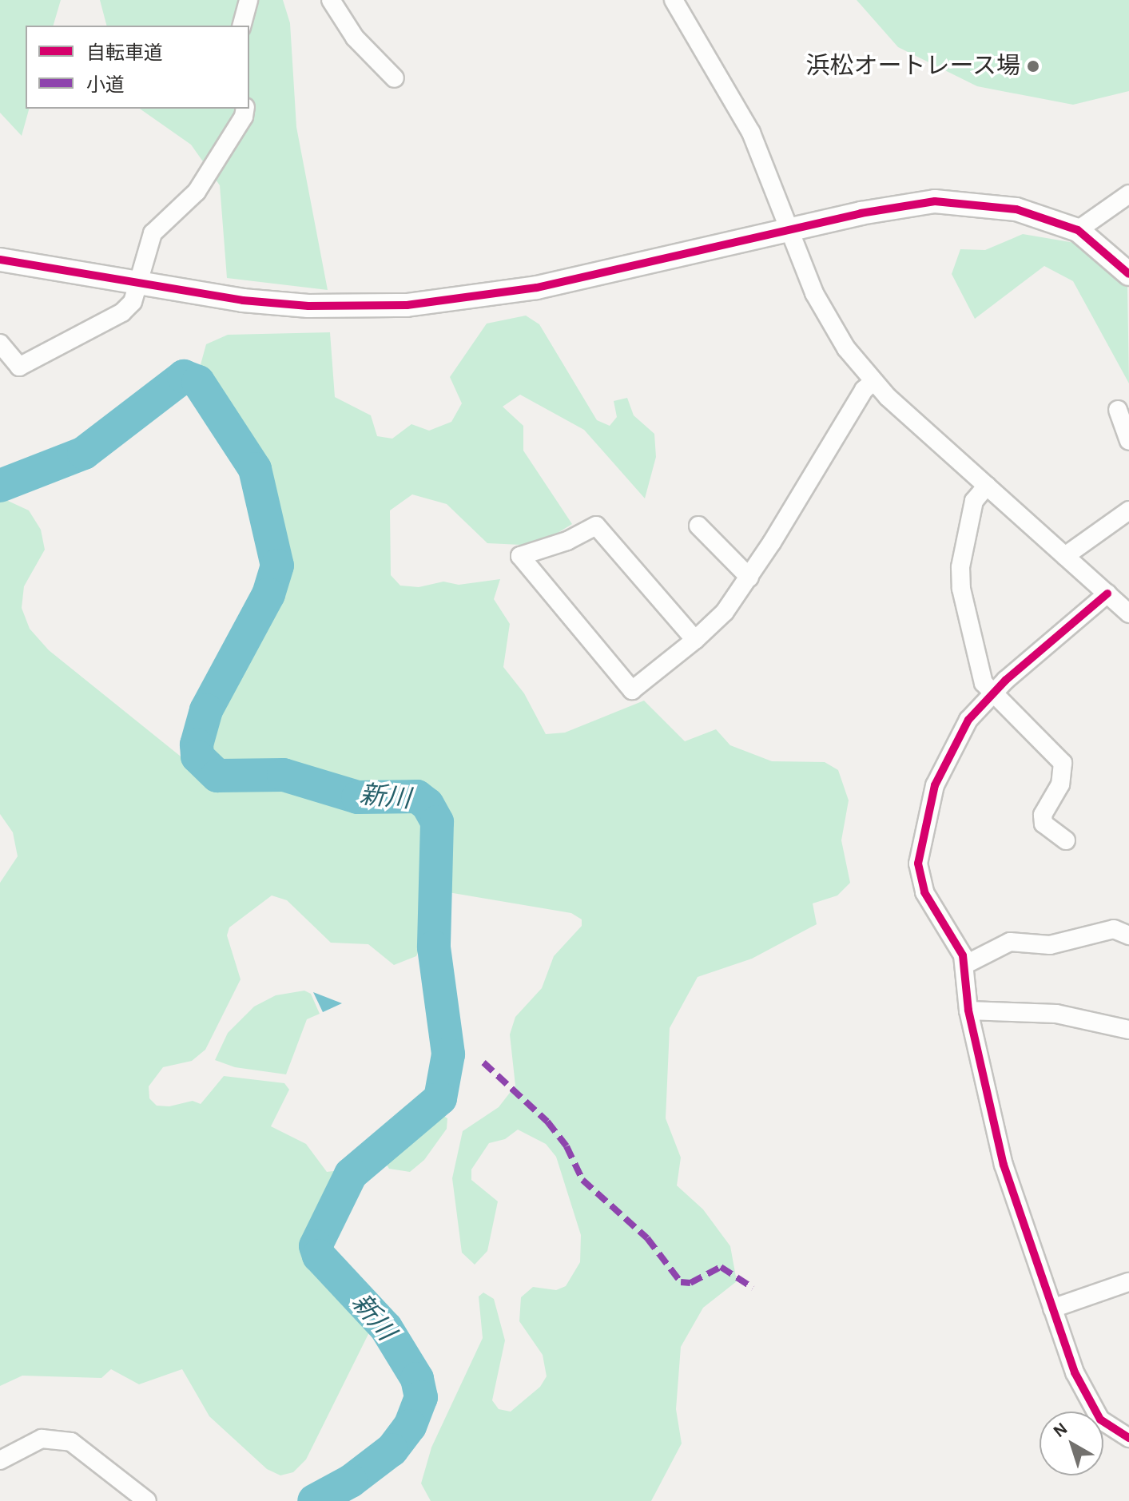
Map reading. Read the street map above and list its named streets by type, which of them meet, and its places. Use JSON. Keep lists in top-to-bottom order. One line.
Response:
{"water":["新川"],"places":["浜松オートレース場"],"legend":["自転車道","小道"],"north":"top left"}
